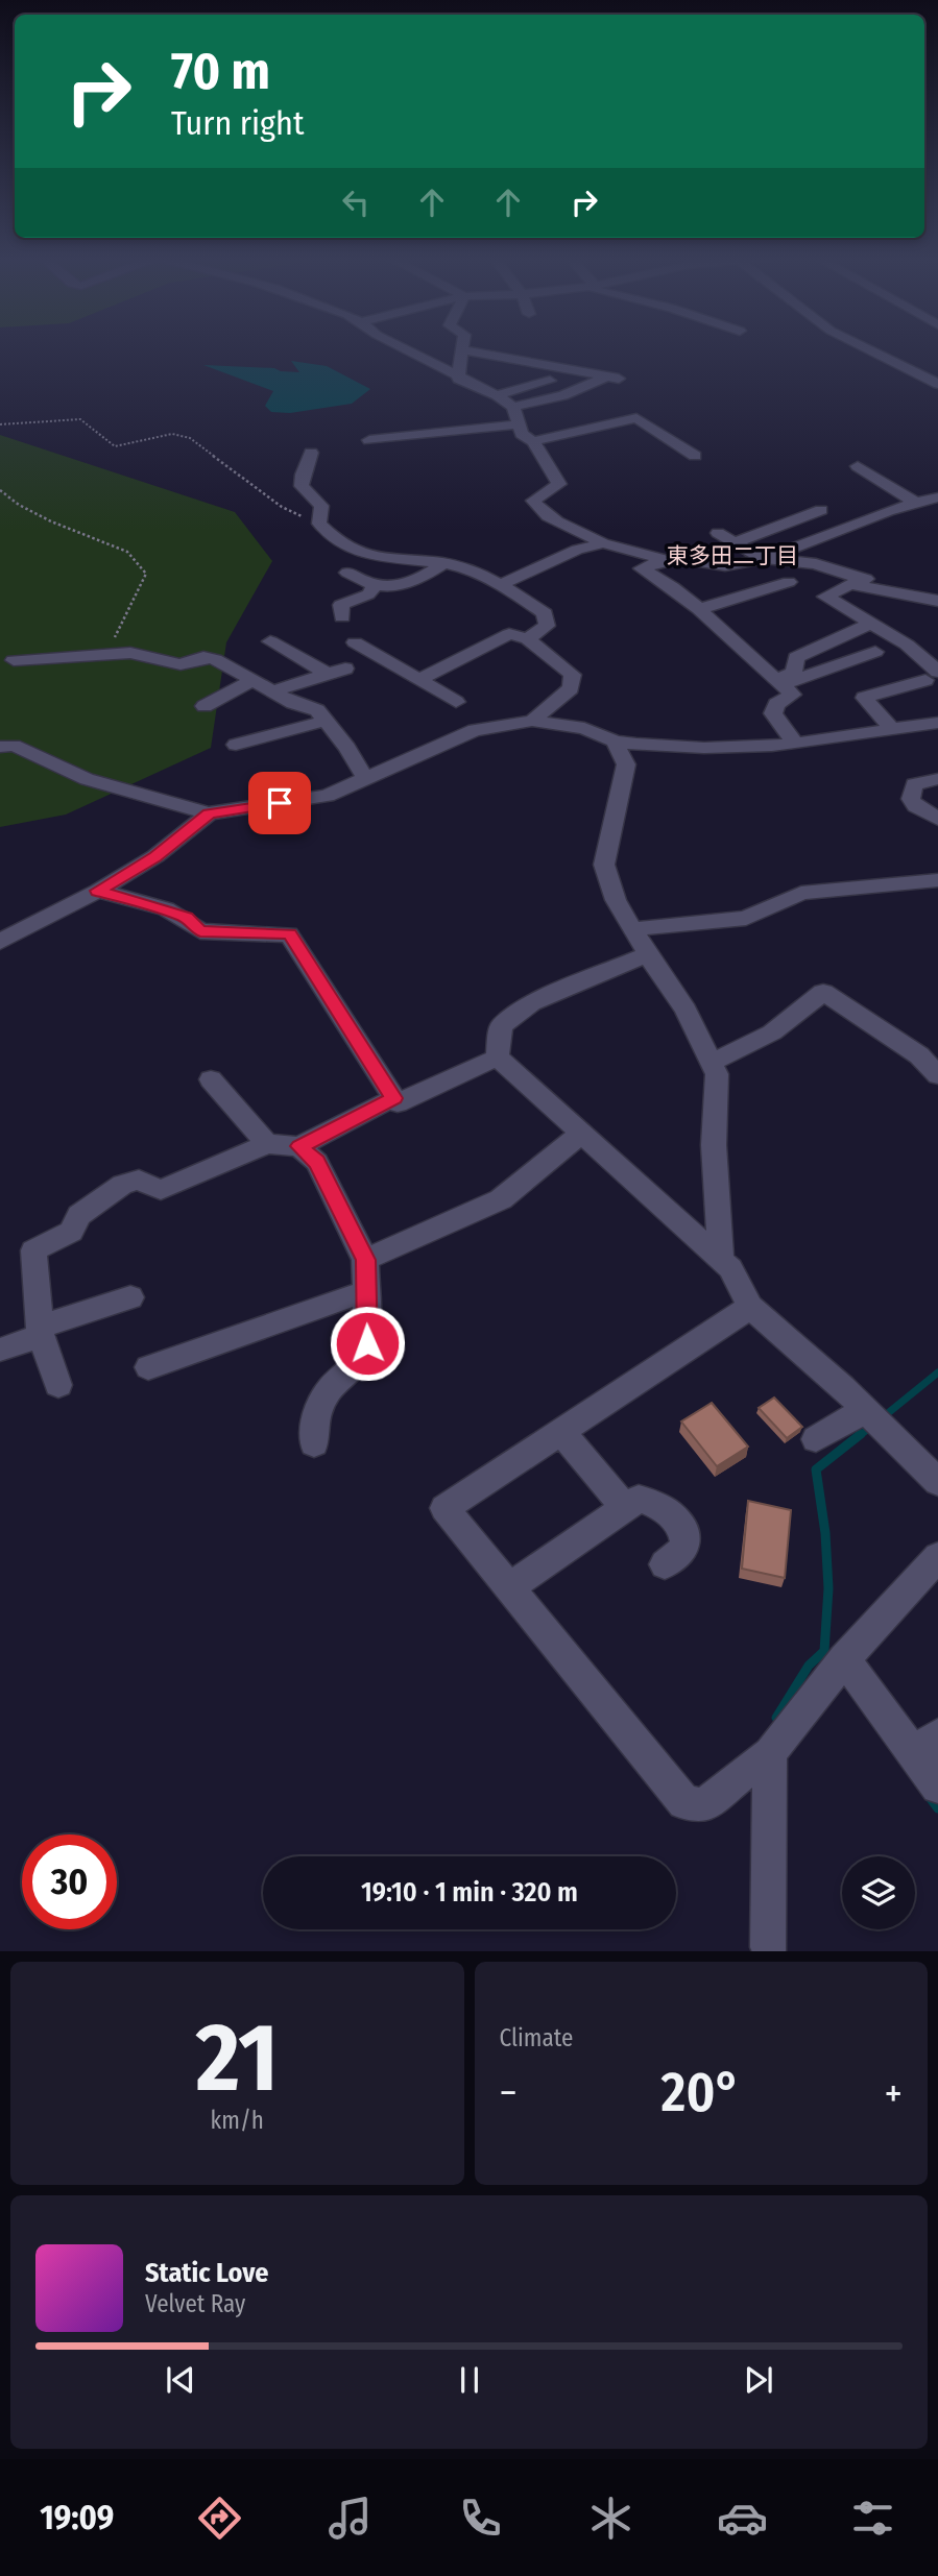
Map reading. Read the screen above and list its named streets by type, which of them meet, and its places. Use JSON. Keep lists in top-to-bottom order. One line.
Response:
{"districts":["東多田二丁目"],"page":{"turn":["70 m","Turn right"],"limit":"30","trip":"19:10 · 1 min · 320 m","tile":[["21","km/h"],"Climate"],"heat":["−","20°","+"],"song":["Static Love","Velvet Ray"],"tabs":"19:09"}}
